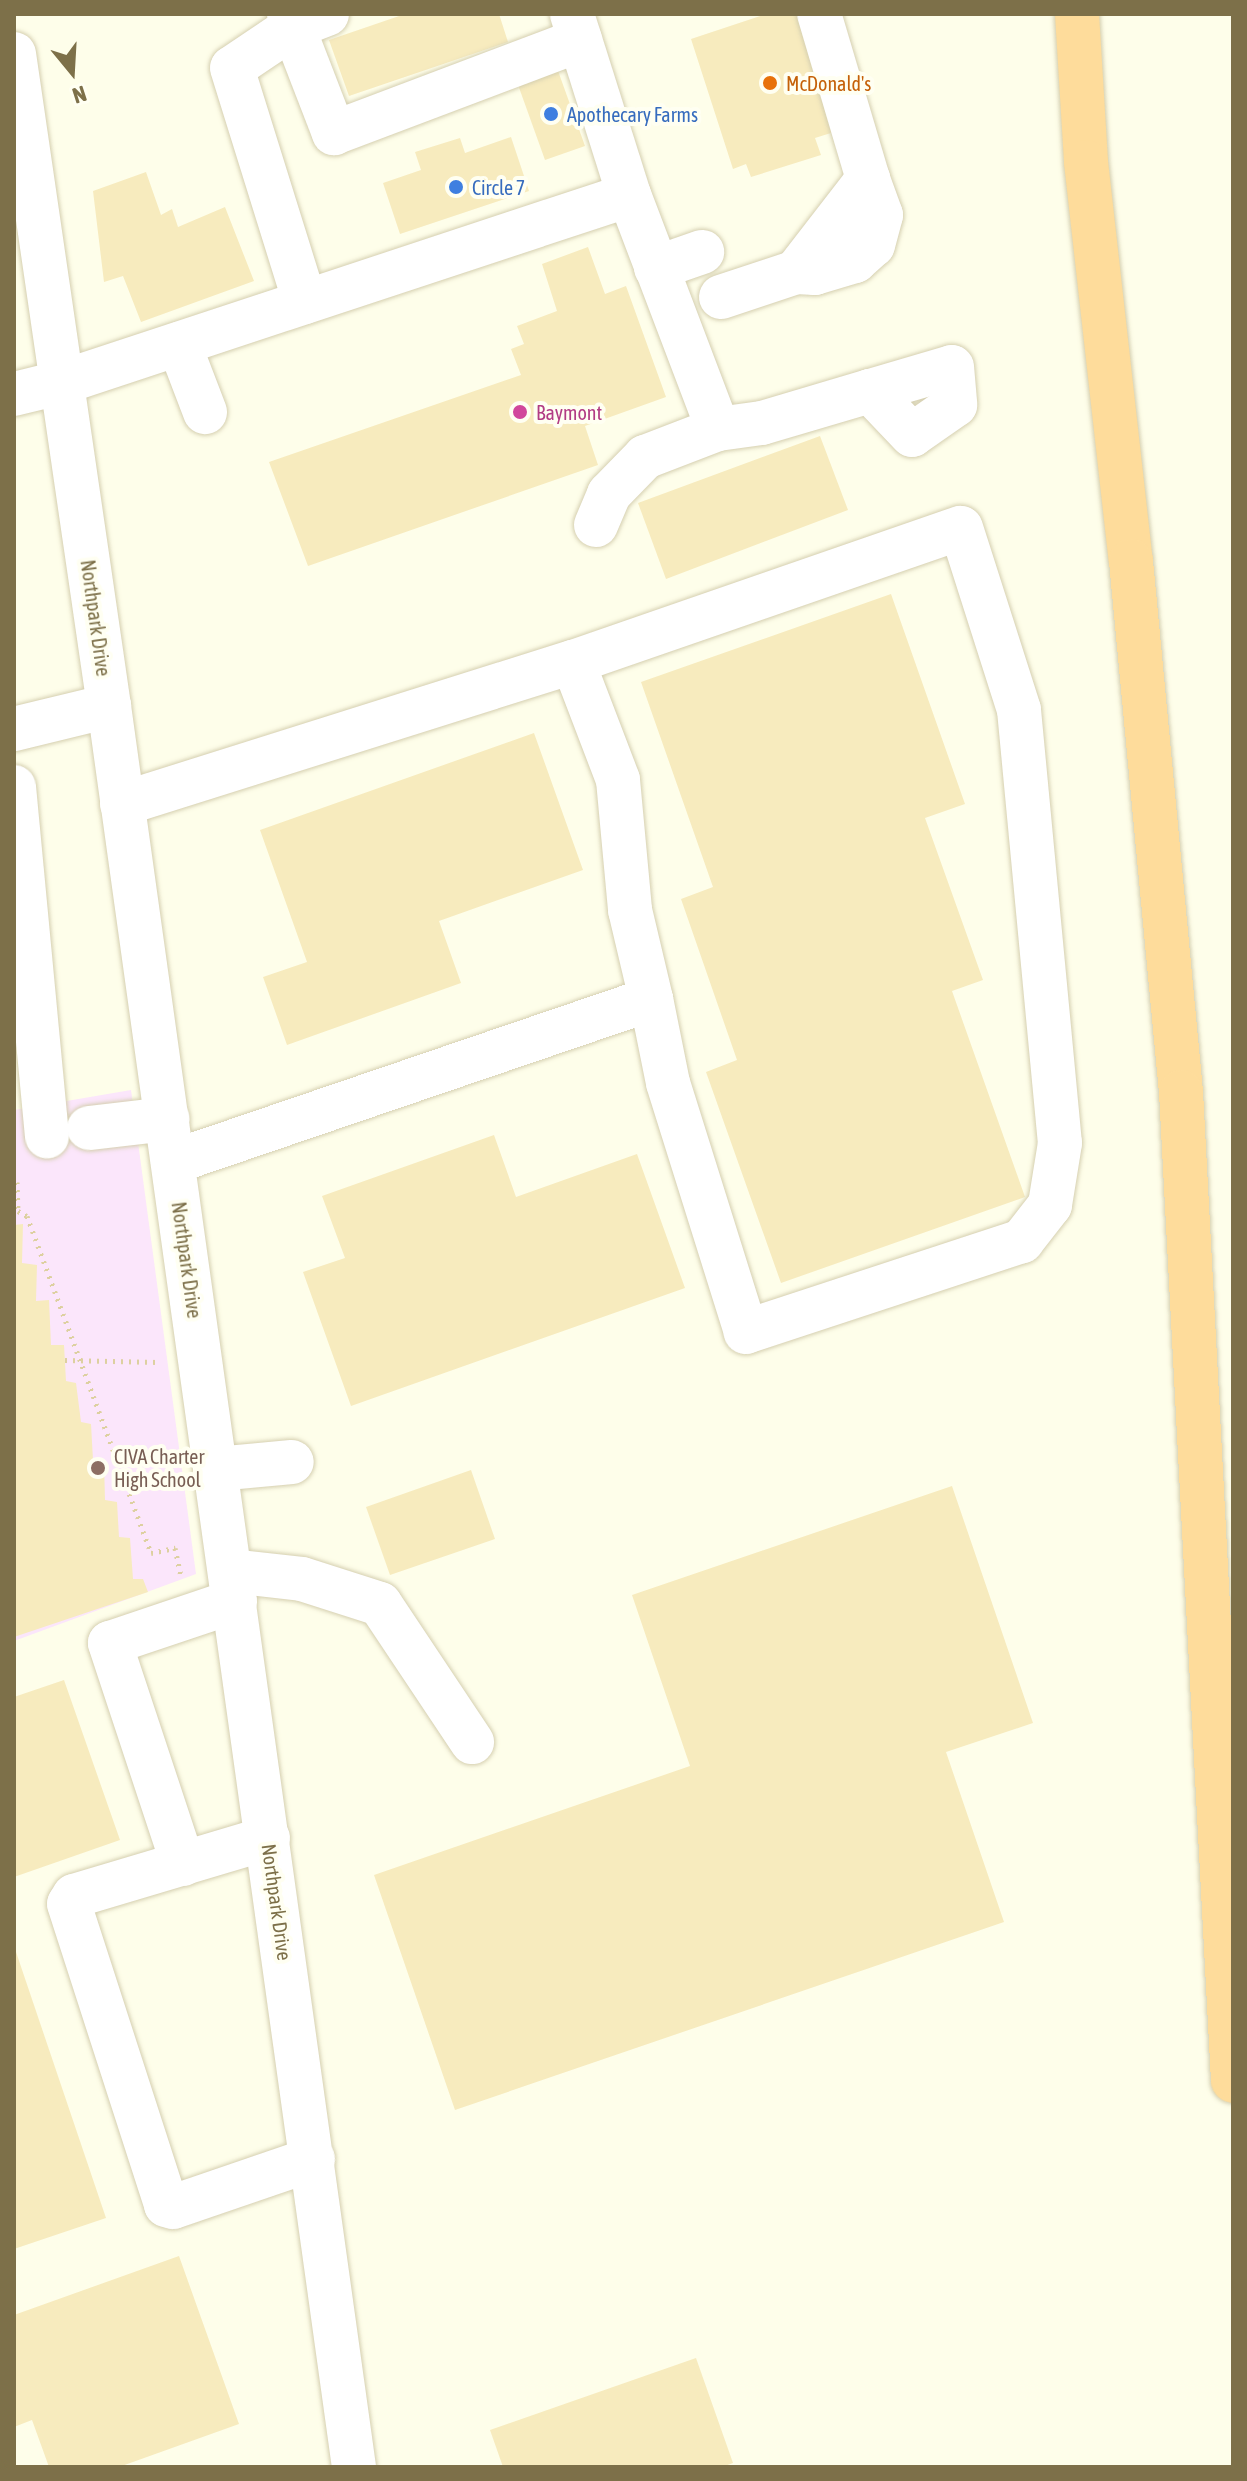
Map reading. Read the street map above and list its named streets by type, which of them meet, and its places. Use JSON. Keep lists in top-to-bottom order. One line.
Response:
{"streets":{"street":["Northpark Drive"]},"places":["McDonald's","Apothecary Farms","Circle 7","Baymont","CIVA Charter High School"],"north":"bottom"}
